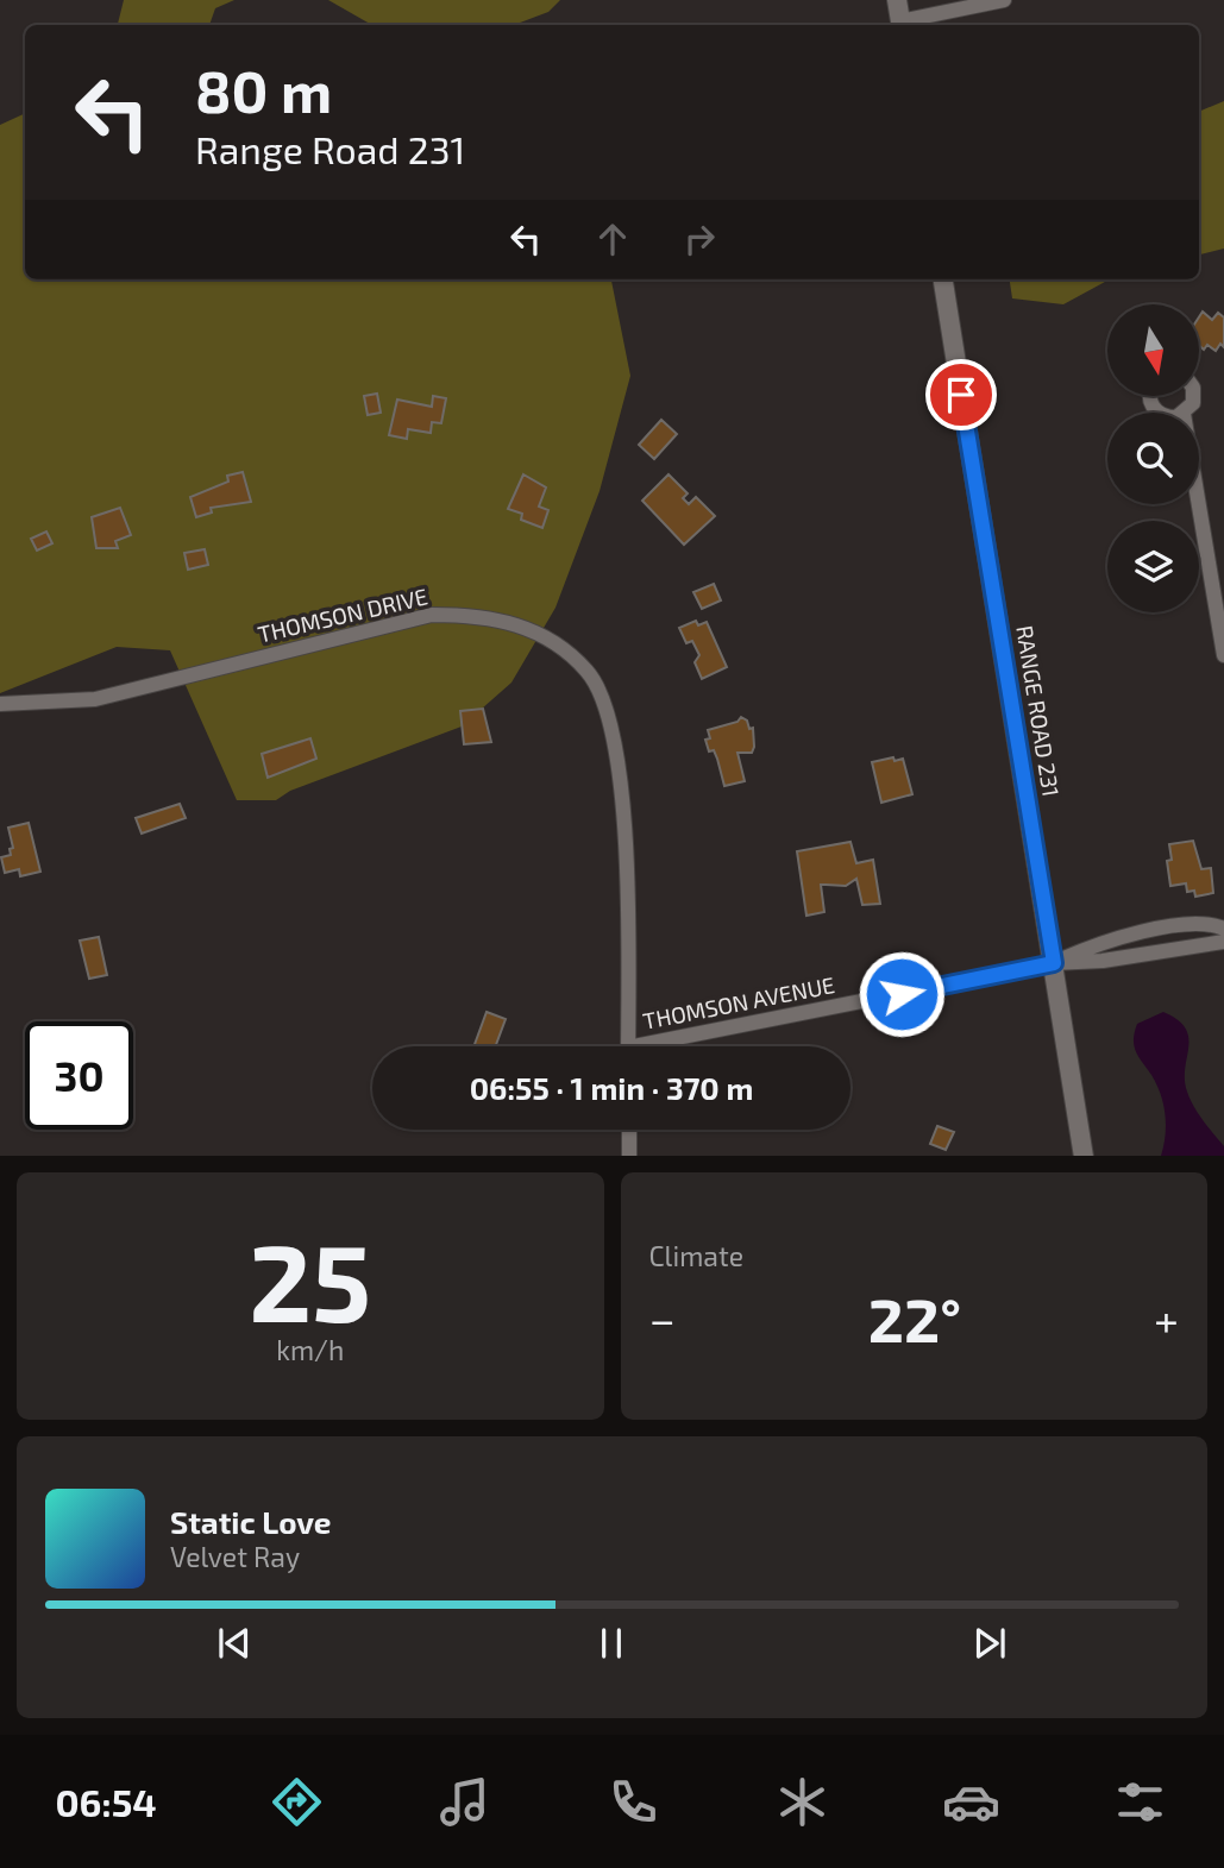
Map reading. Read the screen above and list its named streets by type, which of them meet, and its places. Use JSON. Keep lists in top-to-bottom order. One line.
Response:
{"streets":{"street":["THOMSON DRIVE","RANGE ROAD 231","THOMSON AVENUE"]},"crossings":[["RANGE ROAD 231","THOMSON AVENUE"]],"north":"bottom","page":{"turn":["80 m","Range Road 231"],"limit":"30","trip":"06:55 · 1 min · 370 m","tile":[["25","km/h"],"Climate"],"heat":["−","22°","+"],"song":["Static Love","Velvet Ray"],"tabs":"06:54"}}
